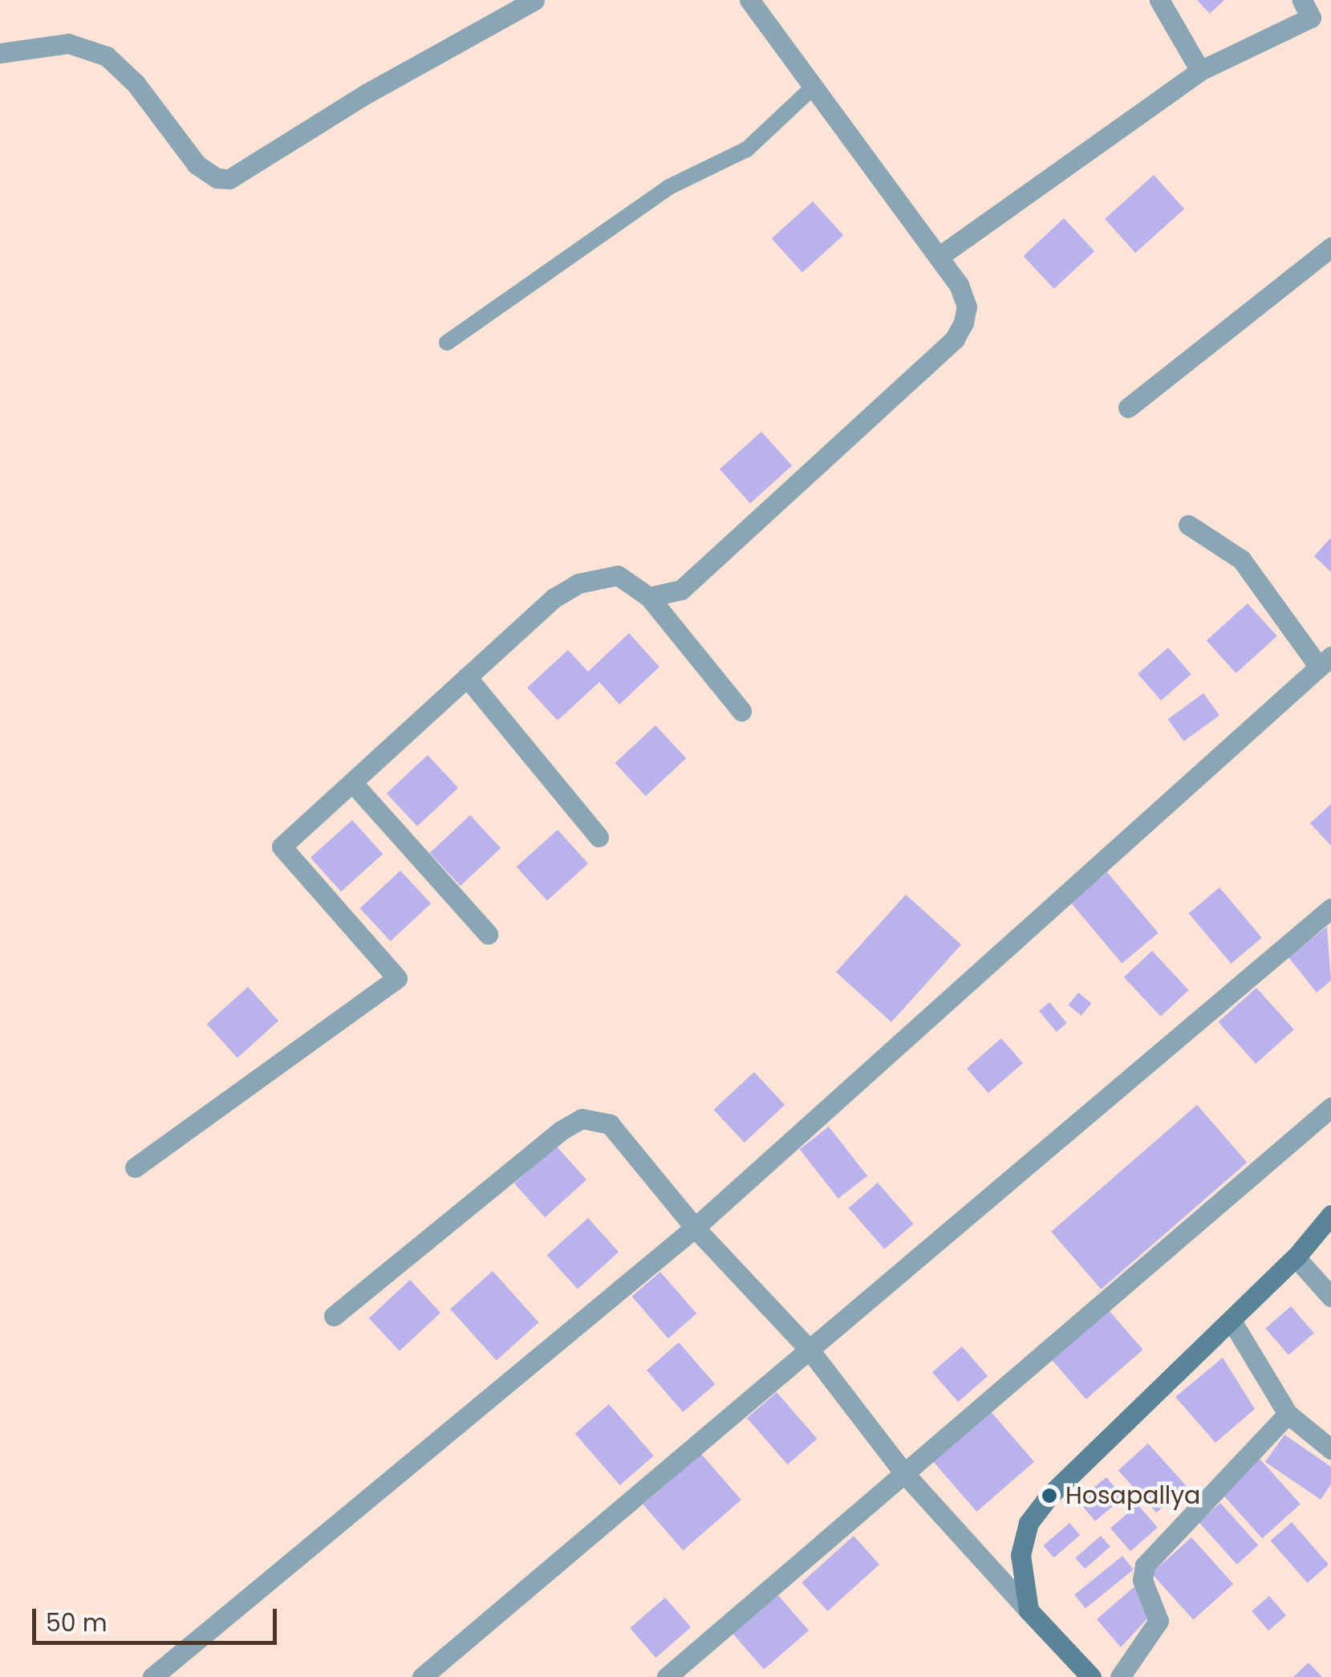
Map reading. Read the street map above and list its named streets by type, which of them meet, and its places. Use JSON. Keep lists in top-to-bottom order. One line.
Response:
{"places":["Hosapallya"],"scale_bar":"50 m"}
